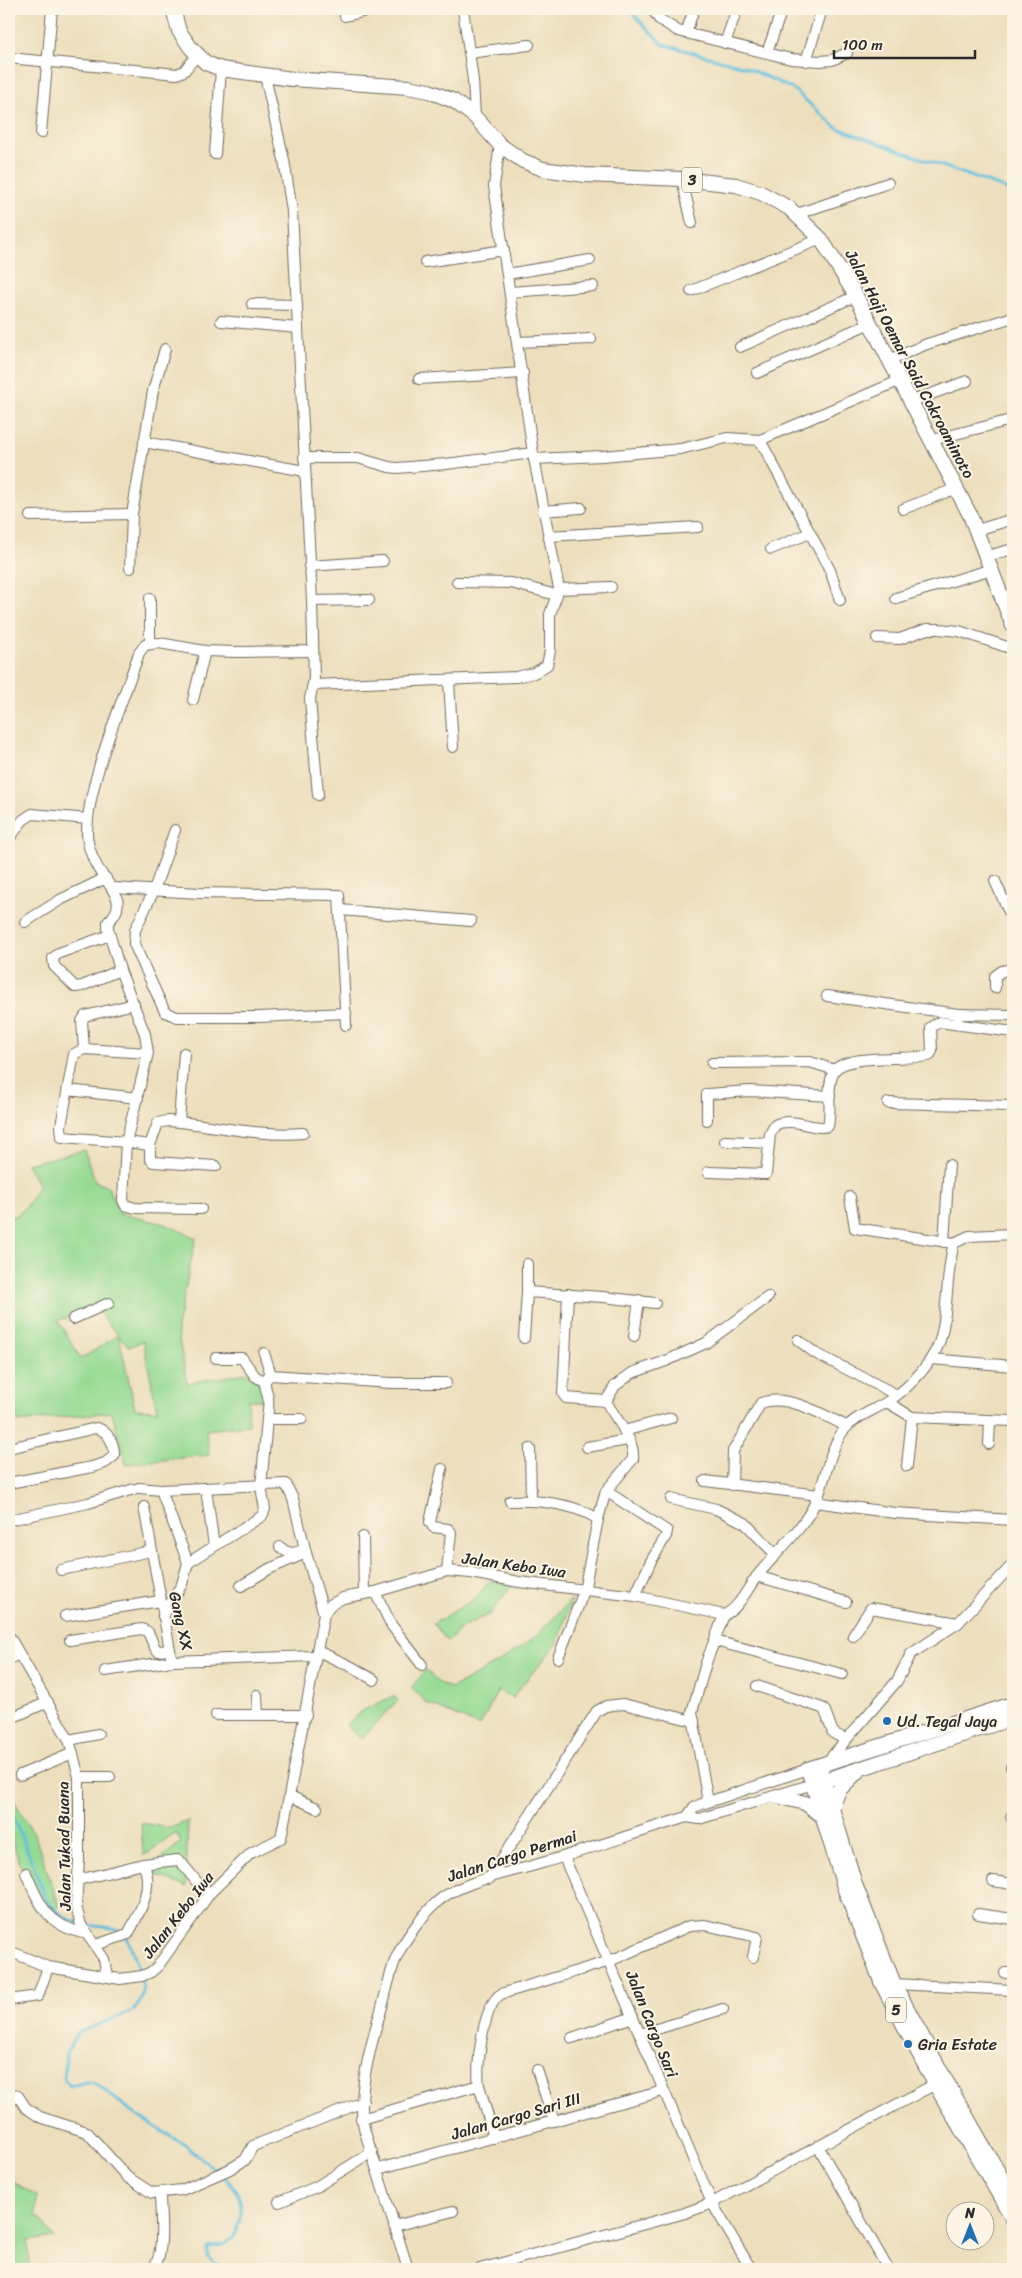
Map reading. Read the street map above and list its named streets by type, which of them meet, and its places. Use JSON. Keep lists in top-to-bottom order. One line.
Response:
{"streets":{"highway":["3","Jalan Haji Oemar Said Cokroaminoto","Jalan Cargo Permai","5"],"street":["Jalan Kebo Iwa","Gang XX","Jalan Tukad Buana","Jalan Cargo Sari","Jalan Cargo Sari III"]},"crossings":[["Jalan Kebo Iwa","Gang XX"],["Jalan Kebo Iwa","Jalan Tukad Buana"],["Jalan Cargo Permai","5"],["Jalan Cargo Permai","Jalan Cargo Sari"],["Jalan Cargo Permai","Jalan Cargo Sari III"],["Jalan Cargo Sari","Jalan Cargo Sari III"]],"places":["Ud. Tegal Jaya","Gria Estate"],"scale_bar":"100 m","north":"top"}
